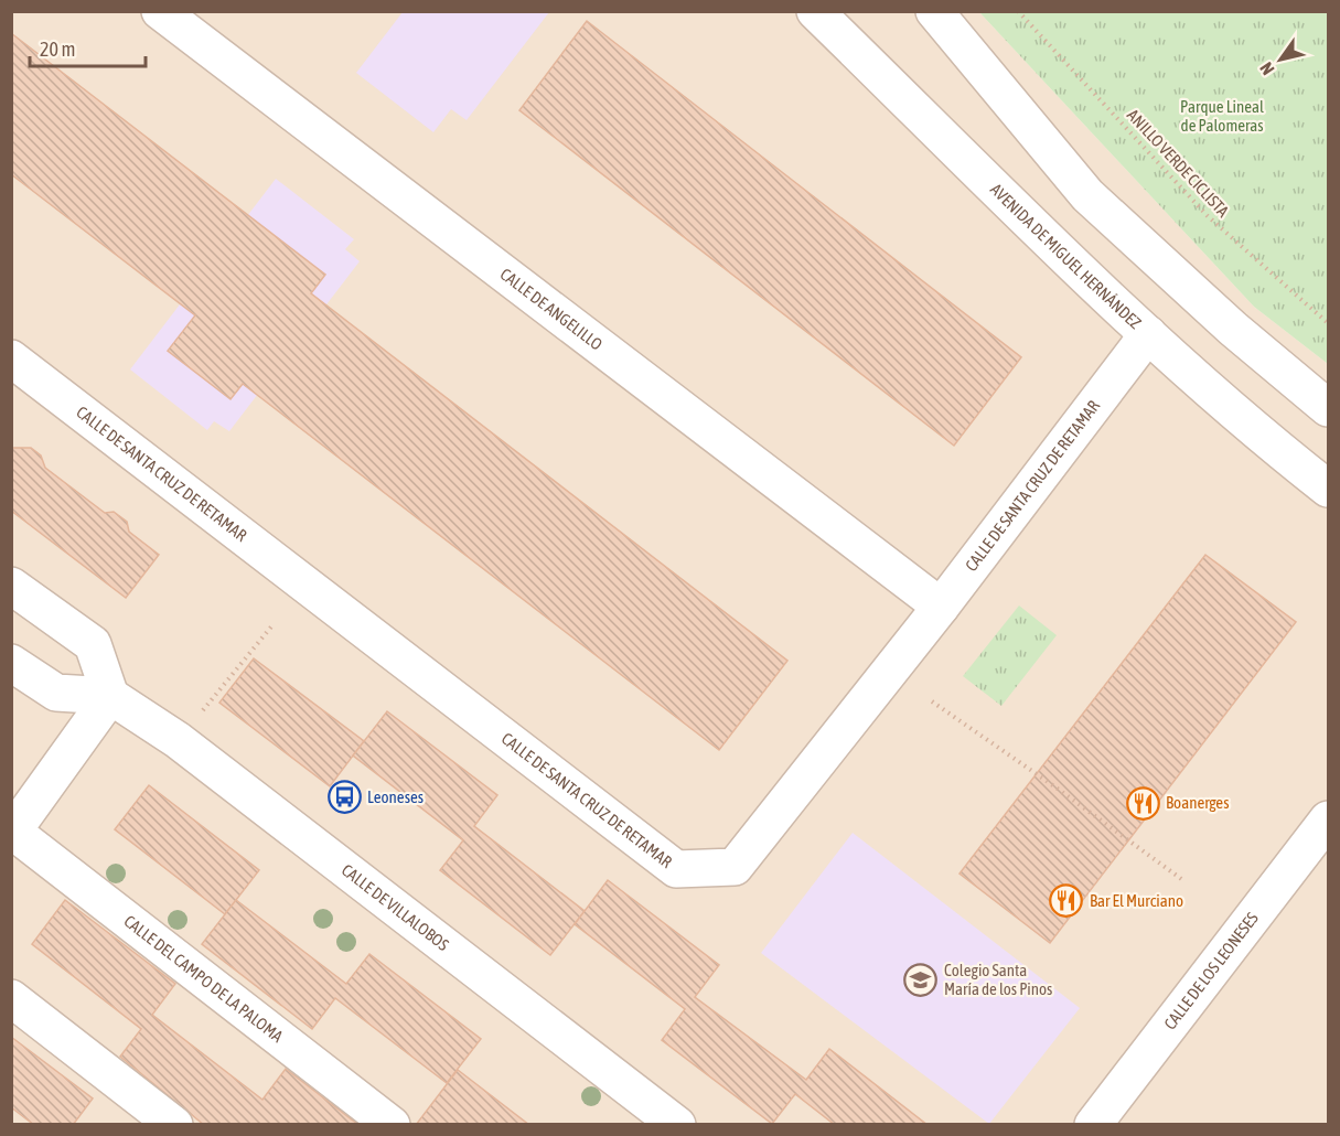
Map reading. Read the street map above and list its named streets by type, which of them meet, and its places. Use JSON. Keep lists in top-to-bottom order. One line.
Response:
{"streets":{"street":["AVENIDA DE MIGUEL HERNÁNDEZ","CALLE DE ANGELILLO","CALLE DE SANTA CRUZ DE RETAMAR","CALLE DE VILLALOBOS","CALLE DE LOS LEONESES","CALLE DEL CAMPO DE LA PALOMA"],"path":["ANILLO VERDE CICLISTA"]},"crossings":[["AVENIDA DE MIGUEL HERNÁNDEZ","CALLE DE SANTA CRUZ DE RETAMAR"],["CALLE DE ANGELILLO","CALLE DE SANTA CRUZ DE RETAMAR"],["CALLE DE VILLALOBOS","CALLE DEL CAMPO DE LA PALOMA"]],"parks":["Parque Lineal de Palomeras"],"places":{"bus stop":["Leoneses"],"restaurant":["Boanerges","Bar El Murciano"],"school or university":["Colegio Santa María de los Pinos"]},"scale_bar":"20 m","north":"bottom left"}
